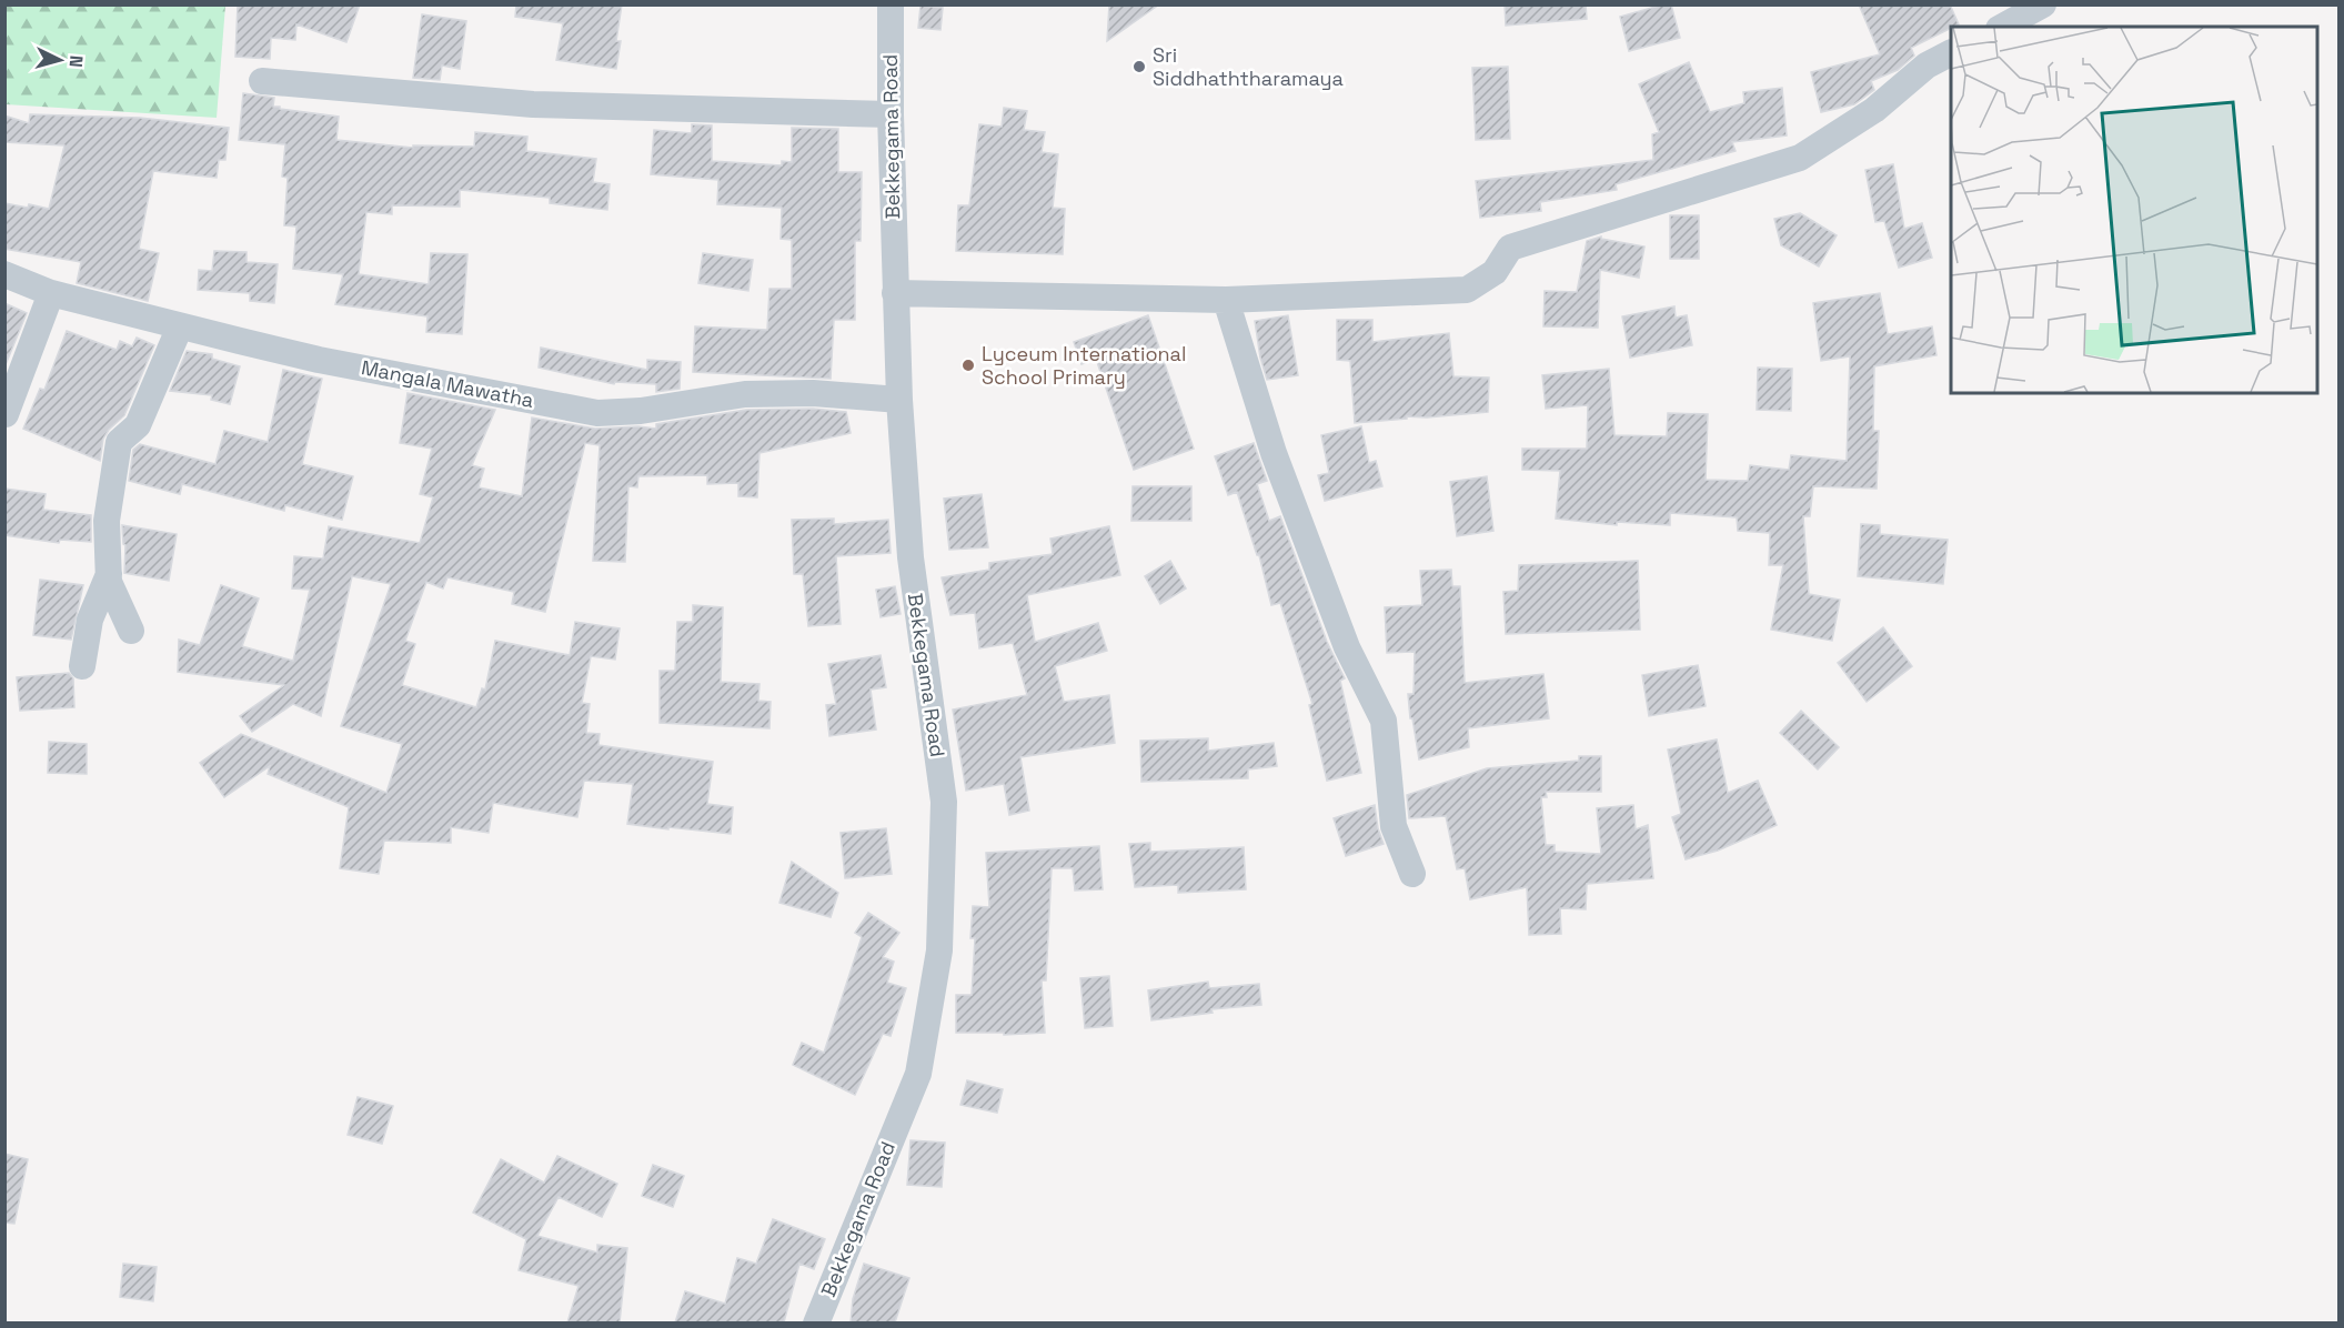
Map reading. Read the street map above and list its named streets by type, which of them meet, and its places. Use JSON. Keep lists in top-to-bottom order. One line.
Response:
{"streets":{"street":["Bekkegama Road","Mangala Mawatha"]},"crossings":[["Bekkegama Road","Mangala Mawatha"]],"places":["Sri Siddhaththaramaya","Lyceum International School Primary"],"north":"right"}
